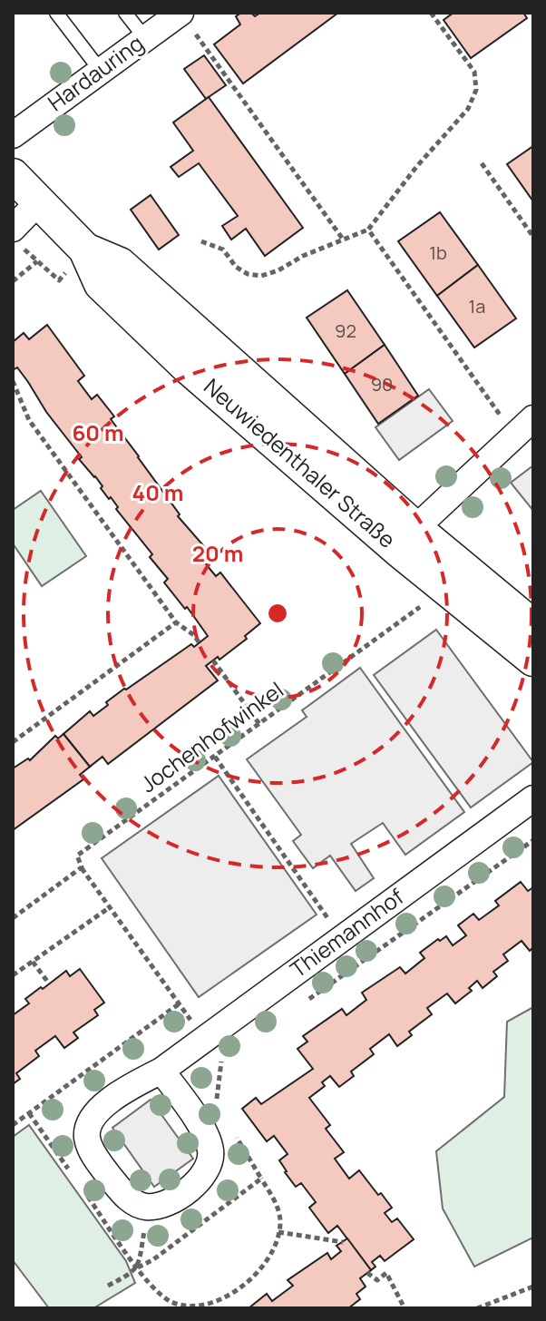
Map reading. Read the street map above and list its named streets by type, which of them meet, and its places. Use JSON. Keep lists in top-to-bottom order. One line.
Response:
{"streets":{"street":["Hardauring","Neuwiedenthaler Straße","Thiemannhof"],"path":["Jochenhofwinkel"]},"crossings":[["Neuwiedenthaler Straße","Jochenhofwinkel"]],"house_numbers":["1b","1a","92","90"],"rings":["60 m","40 m","20 m"]}
